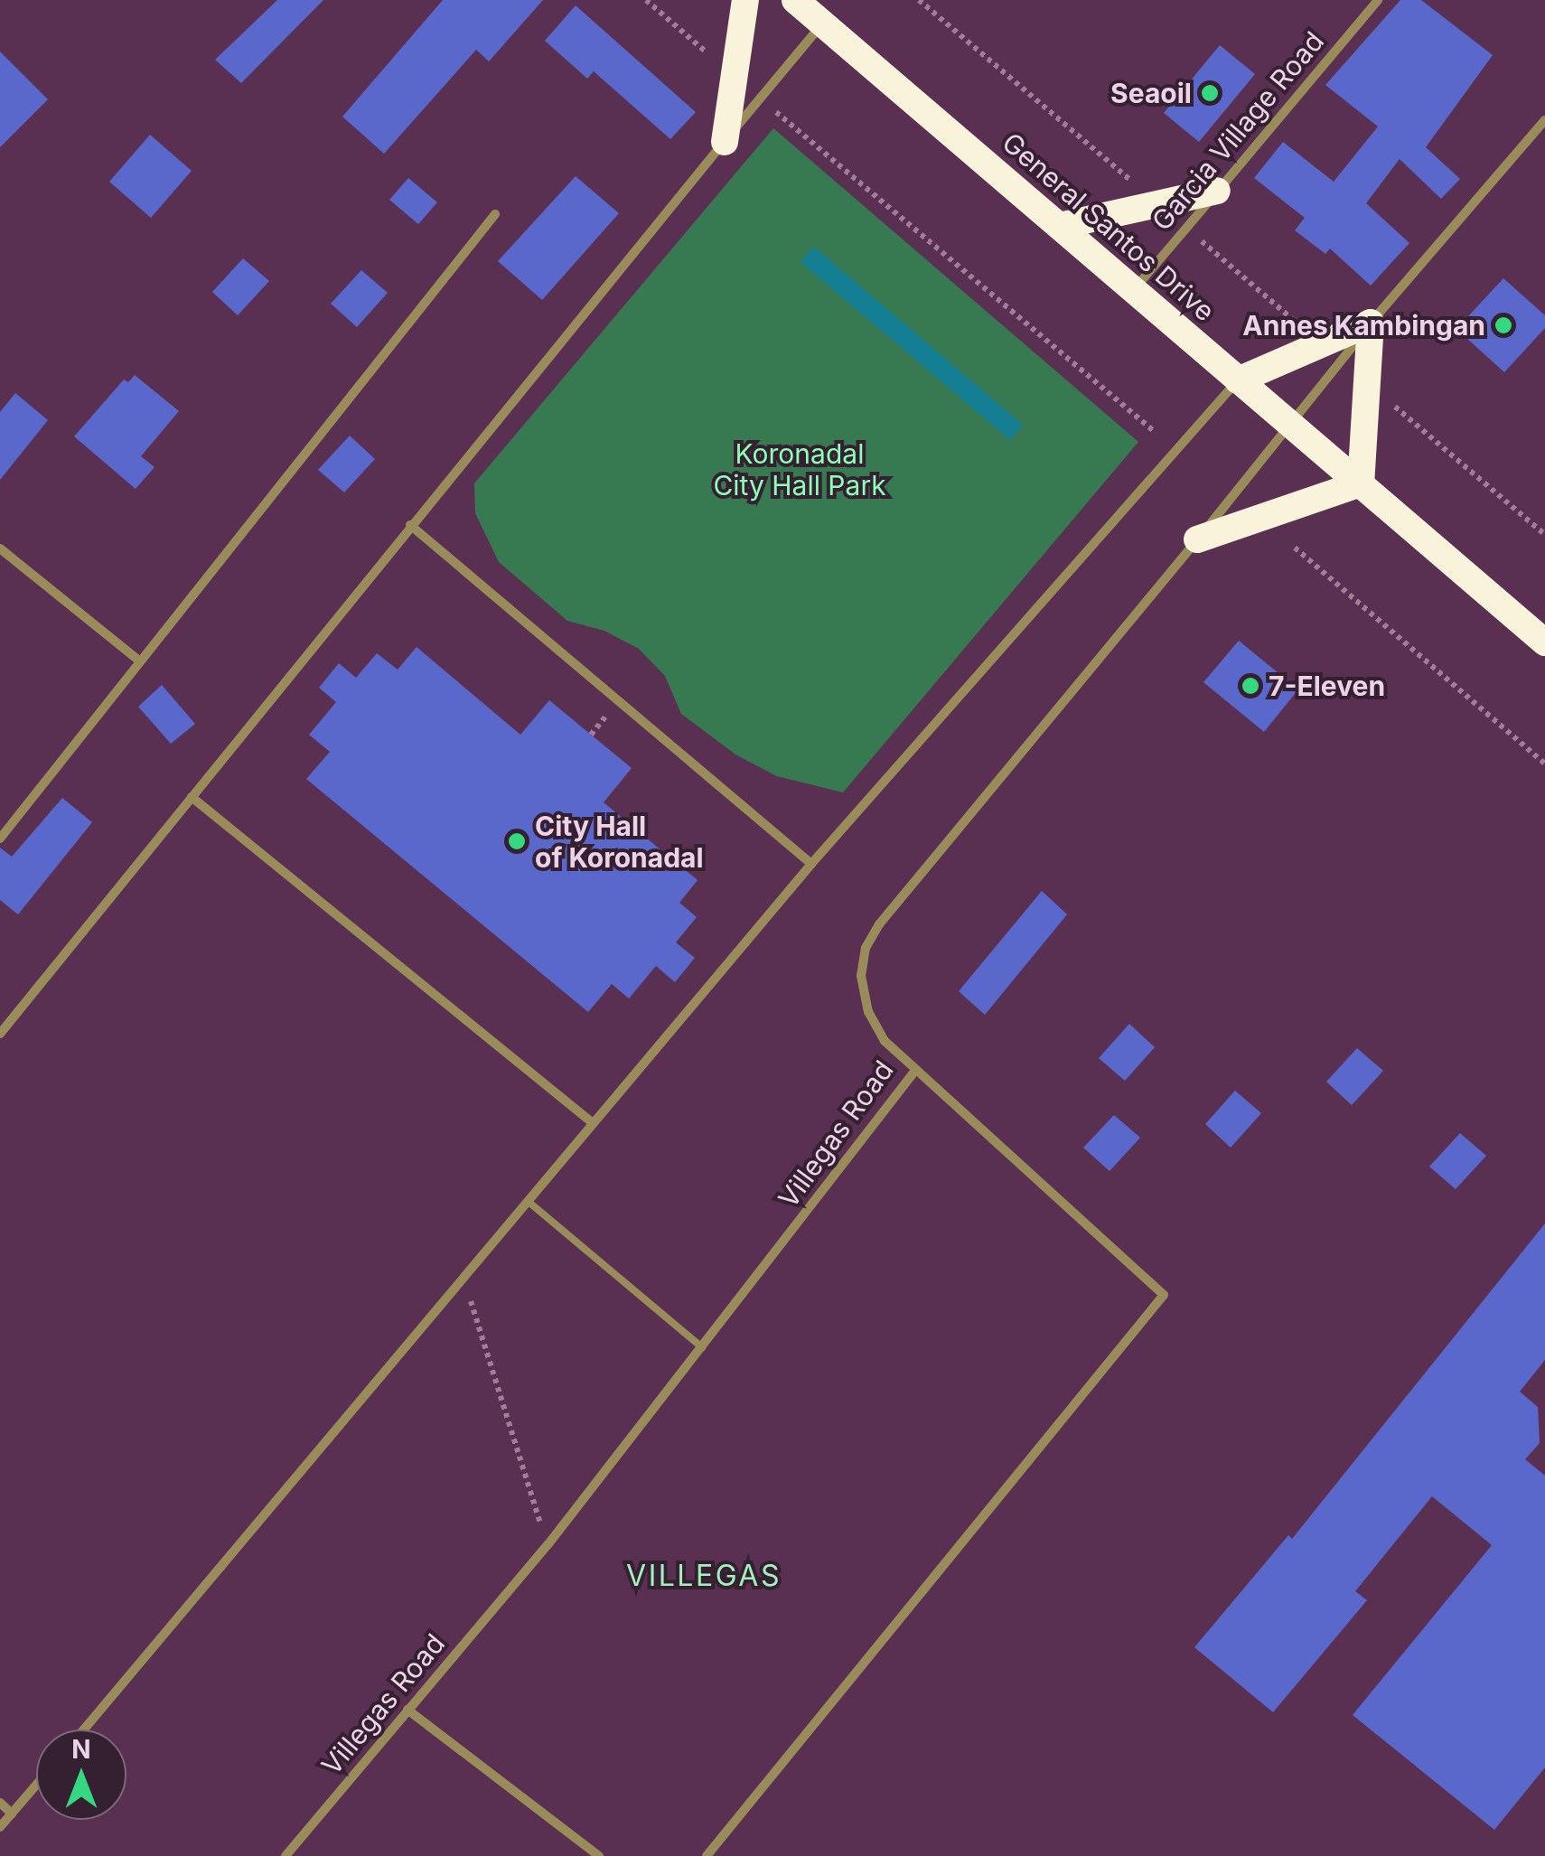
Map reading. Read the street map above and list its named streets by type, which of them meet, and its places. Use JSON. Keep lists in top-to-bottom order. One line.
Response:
{"streets":{"highway":["General Santos Drive"],"street":["Garcia Village Road","Villegas Road"]},"crossings":[["Garcia Village Road","General Santos Drive"],["General Santos Drive","Villegas Road"]],"districts":["VILLEGAS"],"parks":["Koronadal City Hall Park"],"places":["Seaoil","Annes Kambingan","7-Eleven","City Hall of Koronadal"],"north":"top"}
